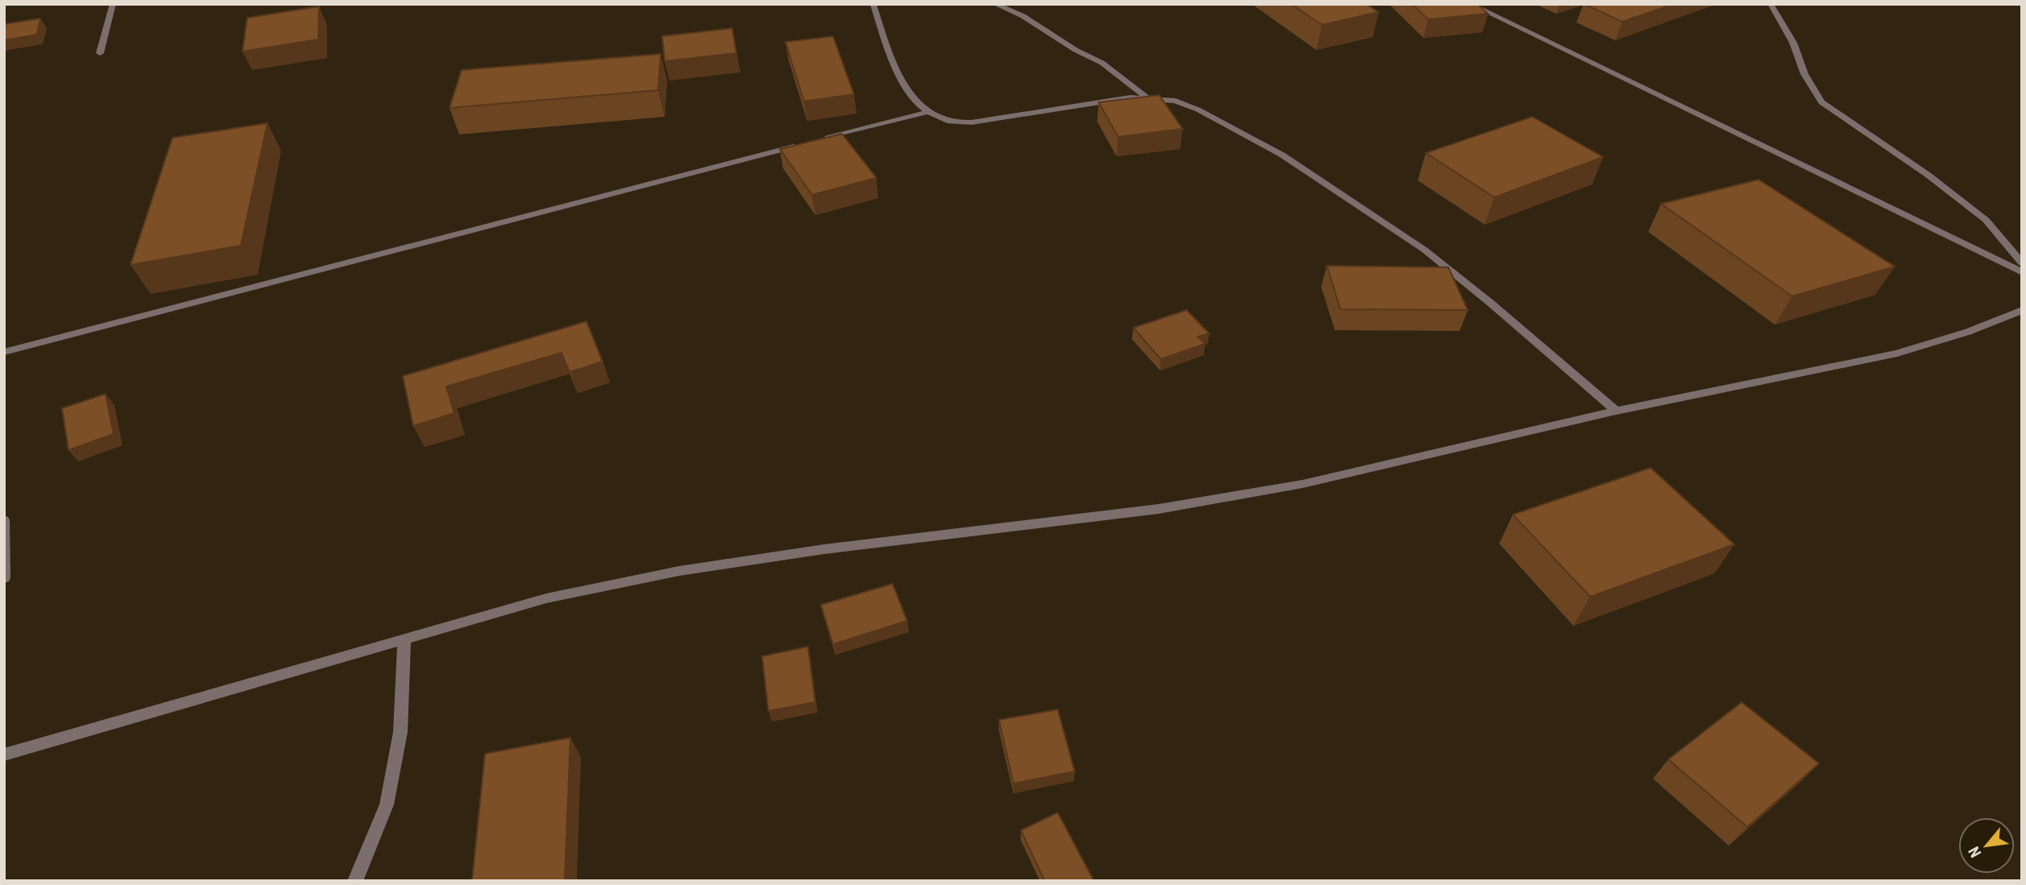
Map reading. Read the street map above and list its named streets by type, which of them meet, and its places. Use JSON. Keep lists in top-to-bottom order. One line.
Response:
{"north":"bottom left"}
